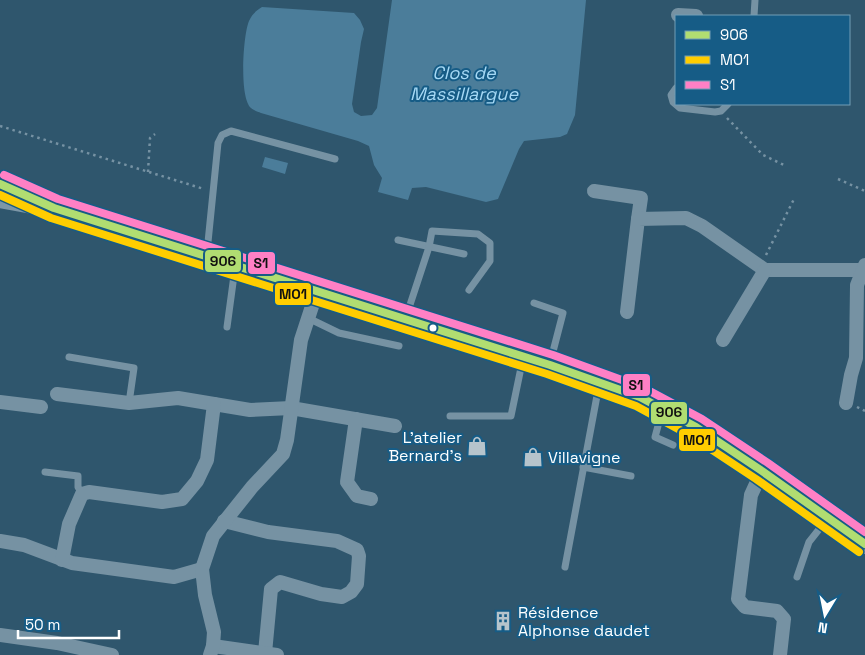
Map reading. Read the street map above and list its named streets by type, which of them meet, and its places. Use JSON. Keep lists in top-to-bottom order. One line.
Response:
{"water":["Clos de Massillargue"],"places":{"shop":["L'atelier Bernard's","Villavigne"],"building":["Résidence Alphonse daudet"]},"lines":["transit line S1","transit line 906","transit line MO1"],"legend":["906","MO1","S1"],"scale_bar":"50 m","north":"bottom"}
